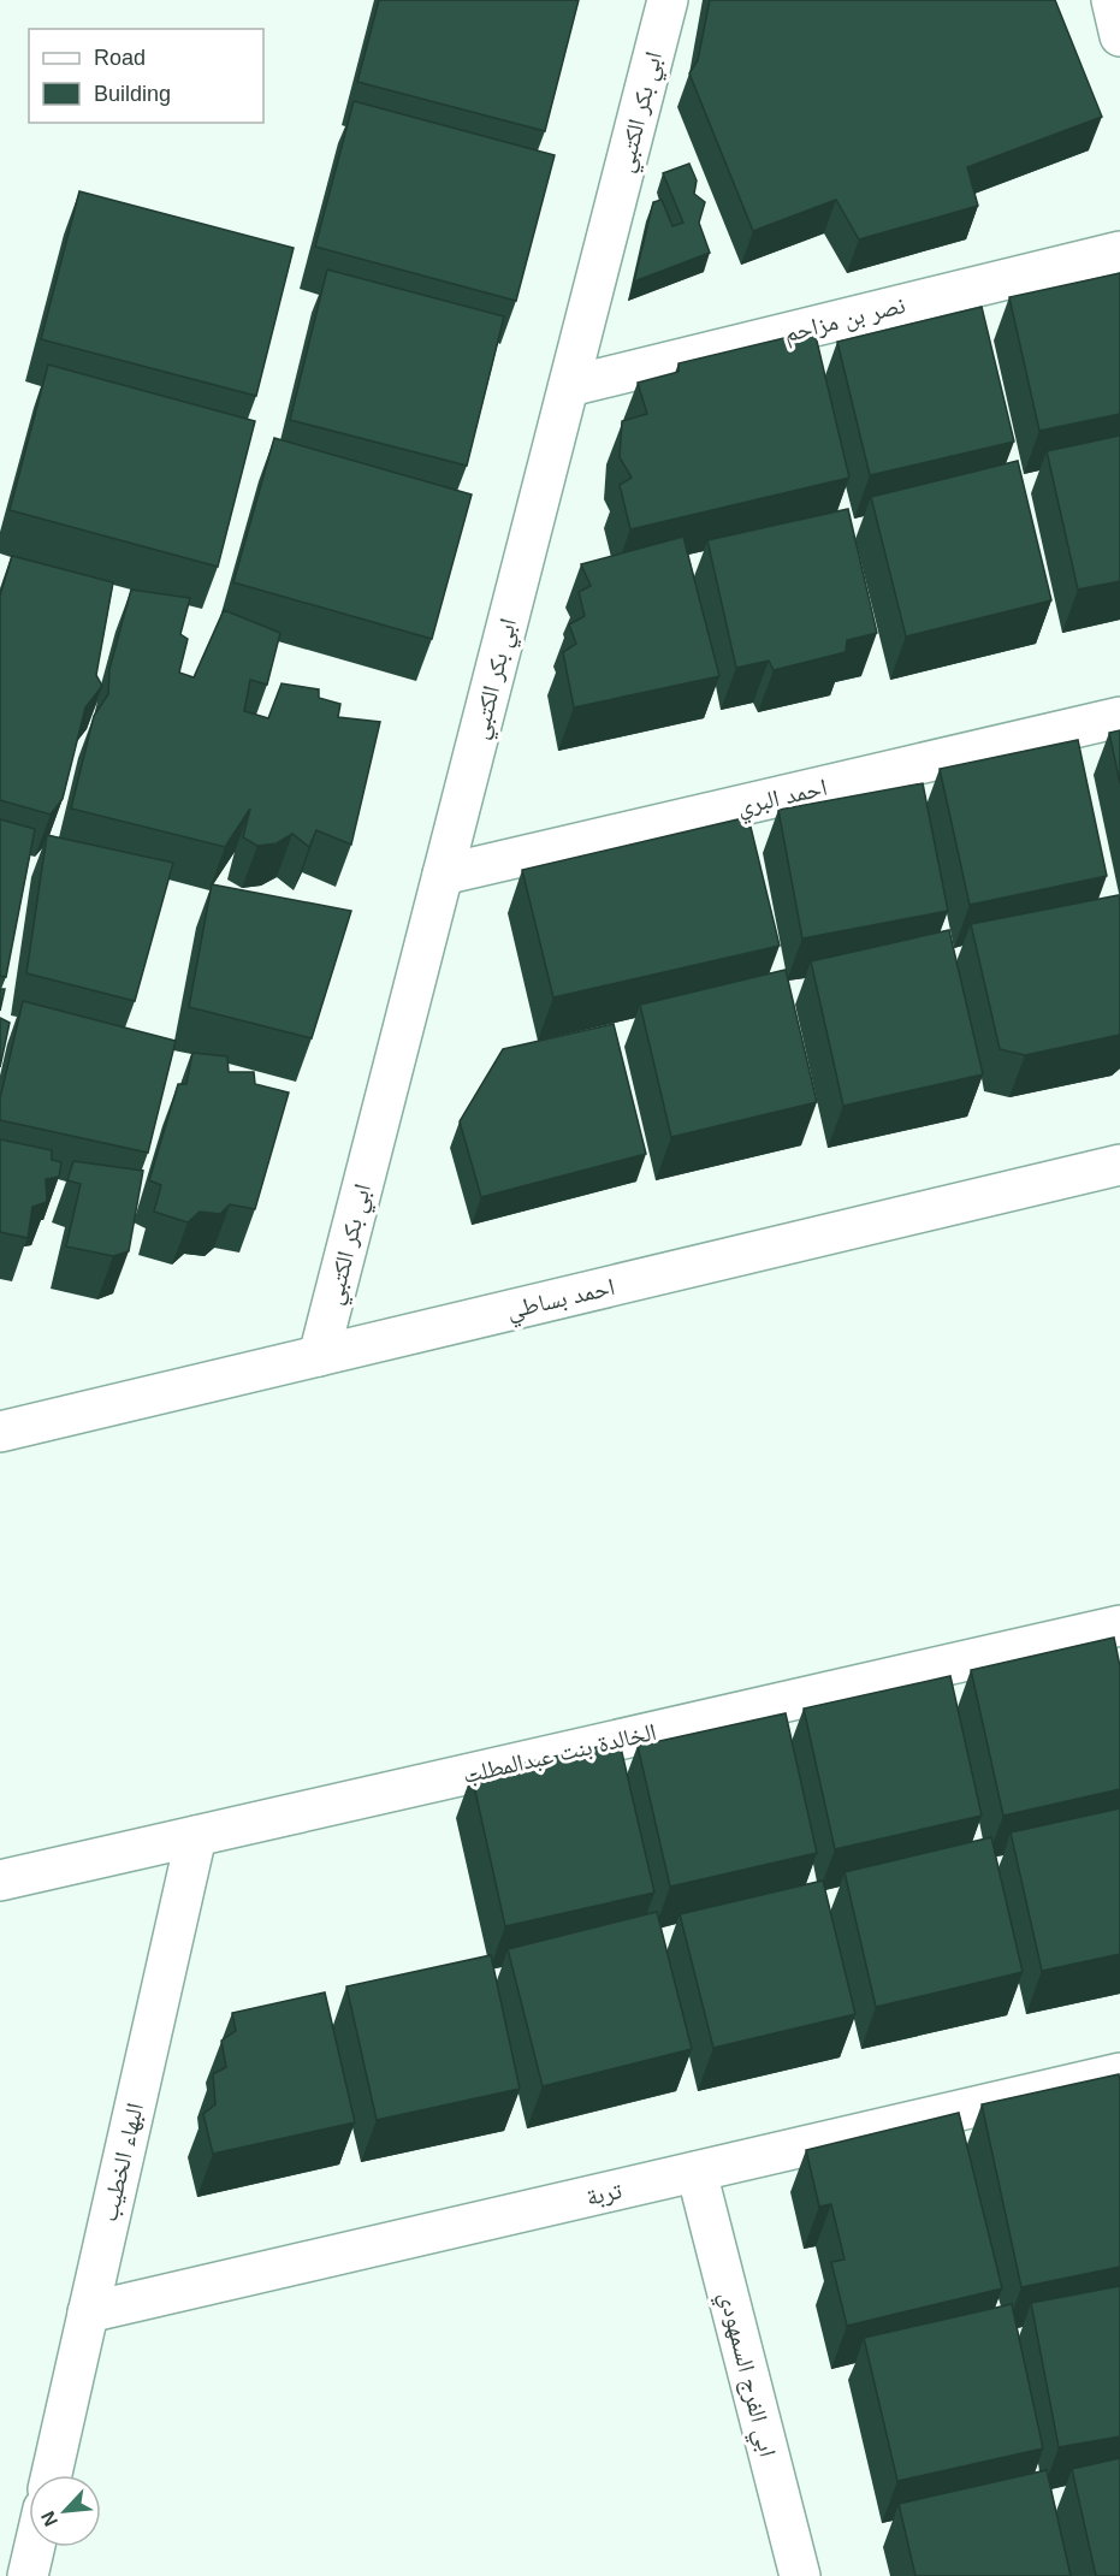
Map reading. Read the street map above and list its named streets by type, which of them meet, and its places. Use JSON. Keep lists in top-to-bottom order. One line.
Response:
{"streets":{"street":["ابي بكر الكتبي","نصر بن مزاحم","احمد البري","احمد بساطي","الخالدة بنت عبدالمطلب","البهاء الخطيب","تربة","ابي الفرج السمهودي"]},"crossings":[["ابي بكر الكتبي","نصر بن مزاحم"],["ابي بكر الكتبي","احمد البري"],["ابي بكر الكتبي","احمد بساطي"],["الخالدة بنت عبدالمطلب","البهاء الخطيب"],["البهاء الخطيب","تربة"],["تربة","ابي الفرج السمهودي"]],"legend":["Road","Building"],"north":"bottom left"}
